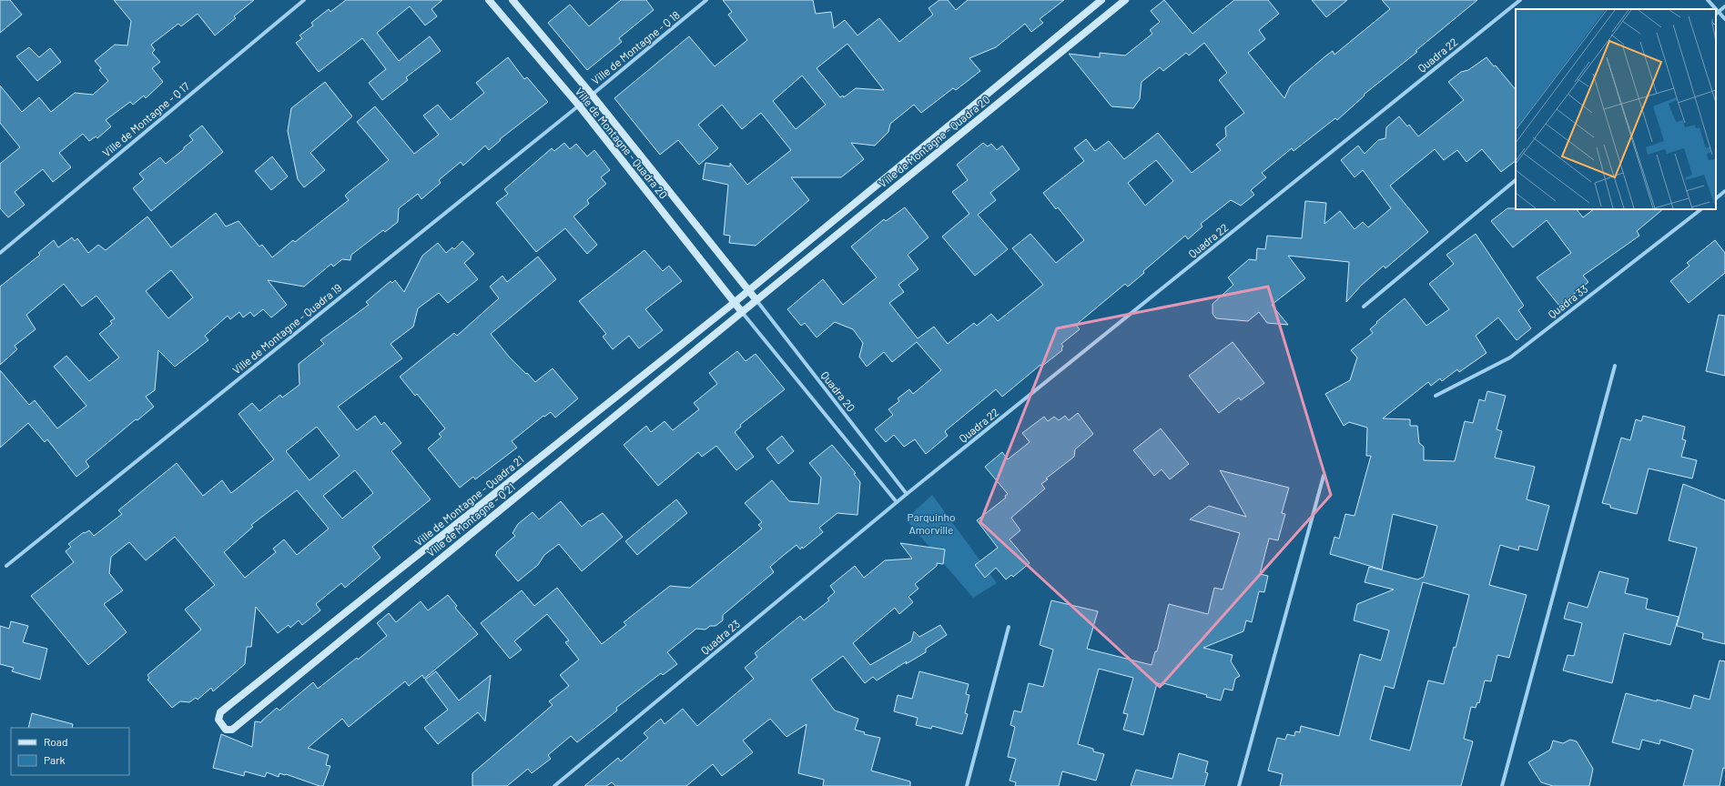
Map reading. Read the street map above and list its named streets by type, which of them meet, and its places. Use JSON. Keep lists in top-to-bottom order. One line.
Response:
{"streets":{"street":["Ville de Montagne - Q 18","Quadra 22","Ville de Montagne - Q 17","Ville de Montagne - Quadra 20","Quadra 33","Ville de Montagne - Quadra 19","Quadra 20","Ville de Montagne - Quadra 21","Ville de Montagne - Q 21","Quadra 23"]},"crossings":[["Ville de Montagne - Q 18","Ville de Montagne - Quadra 20"],["Ville de Montagne - Q 18","Ville de Montagne - Quadra 19"],["Quadra 22","Quadra 20"],["Quadra 22","Quadra 23"],["Ville de Montagne - Quadra 20","Ville de Montagne - Quadra 19"],["Ville de Montagne - Quadra 20","Quadra 20"],["Ville de Montagne - Quadra 20","Ville de Montagne - Quadra 21"],["Ville de Montagne - Quadra 20","Ville de Montagne - Q 21"],["Ville de Montagne - Quadra 21","Ville de Montagne - Q 21"]],"parks":["Parquinho Amorville"],"legend":["Road","Park"]}
